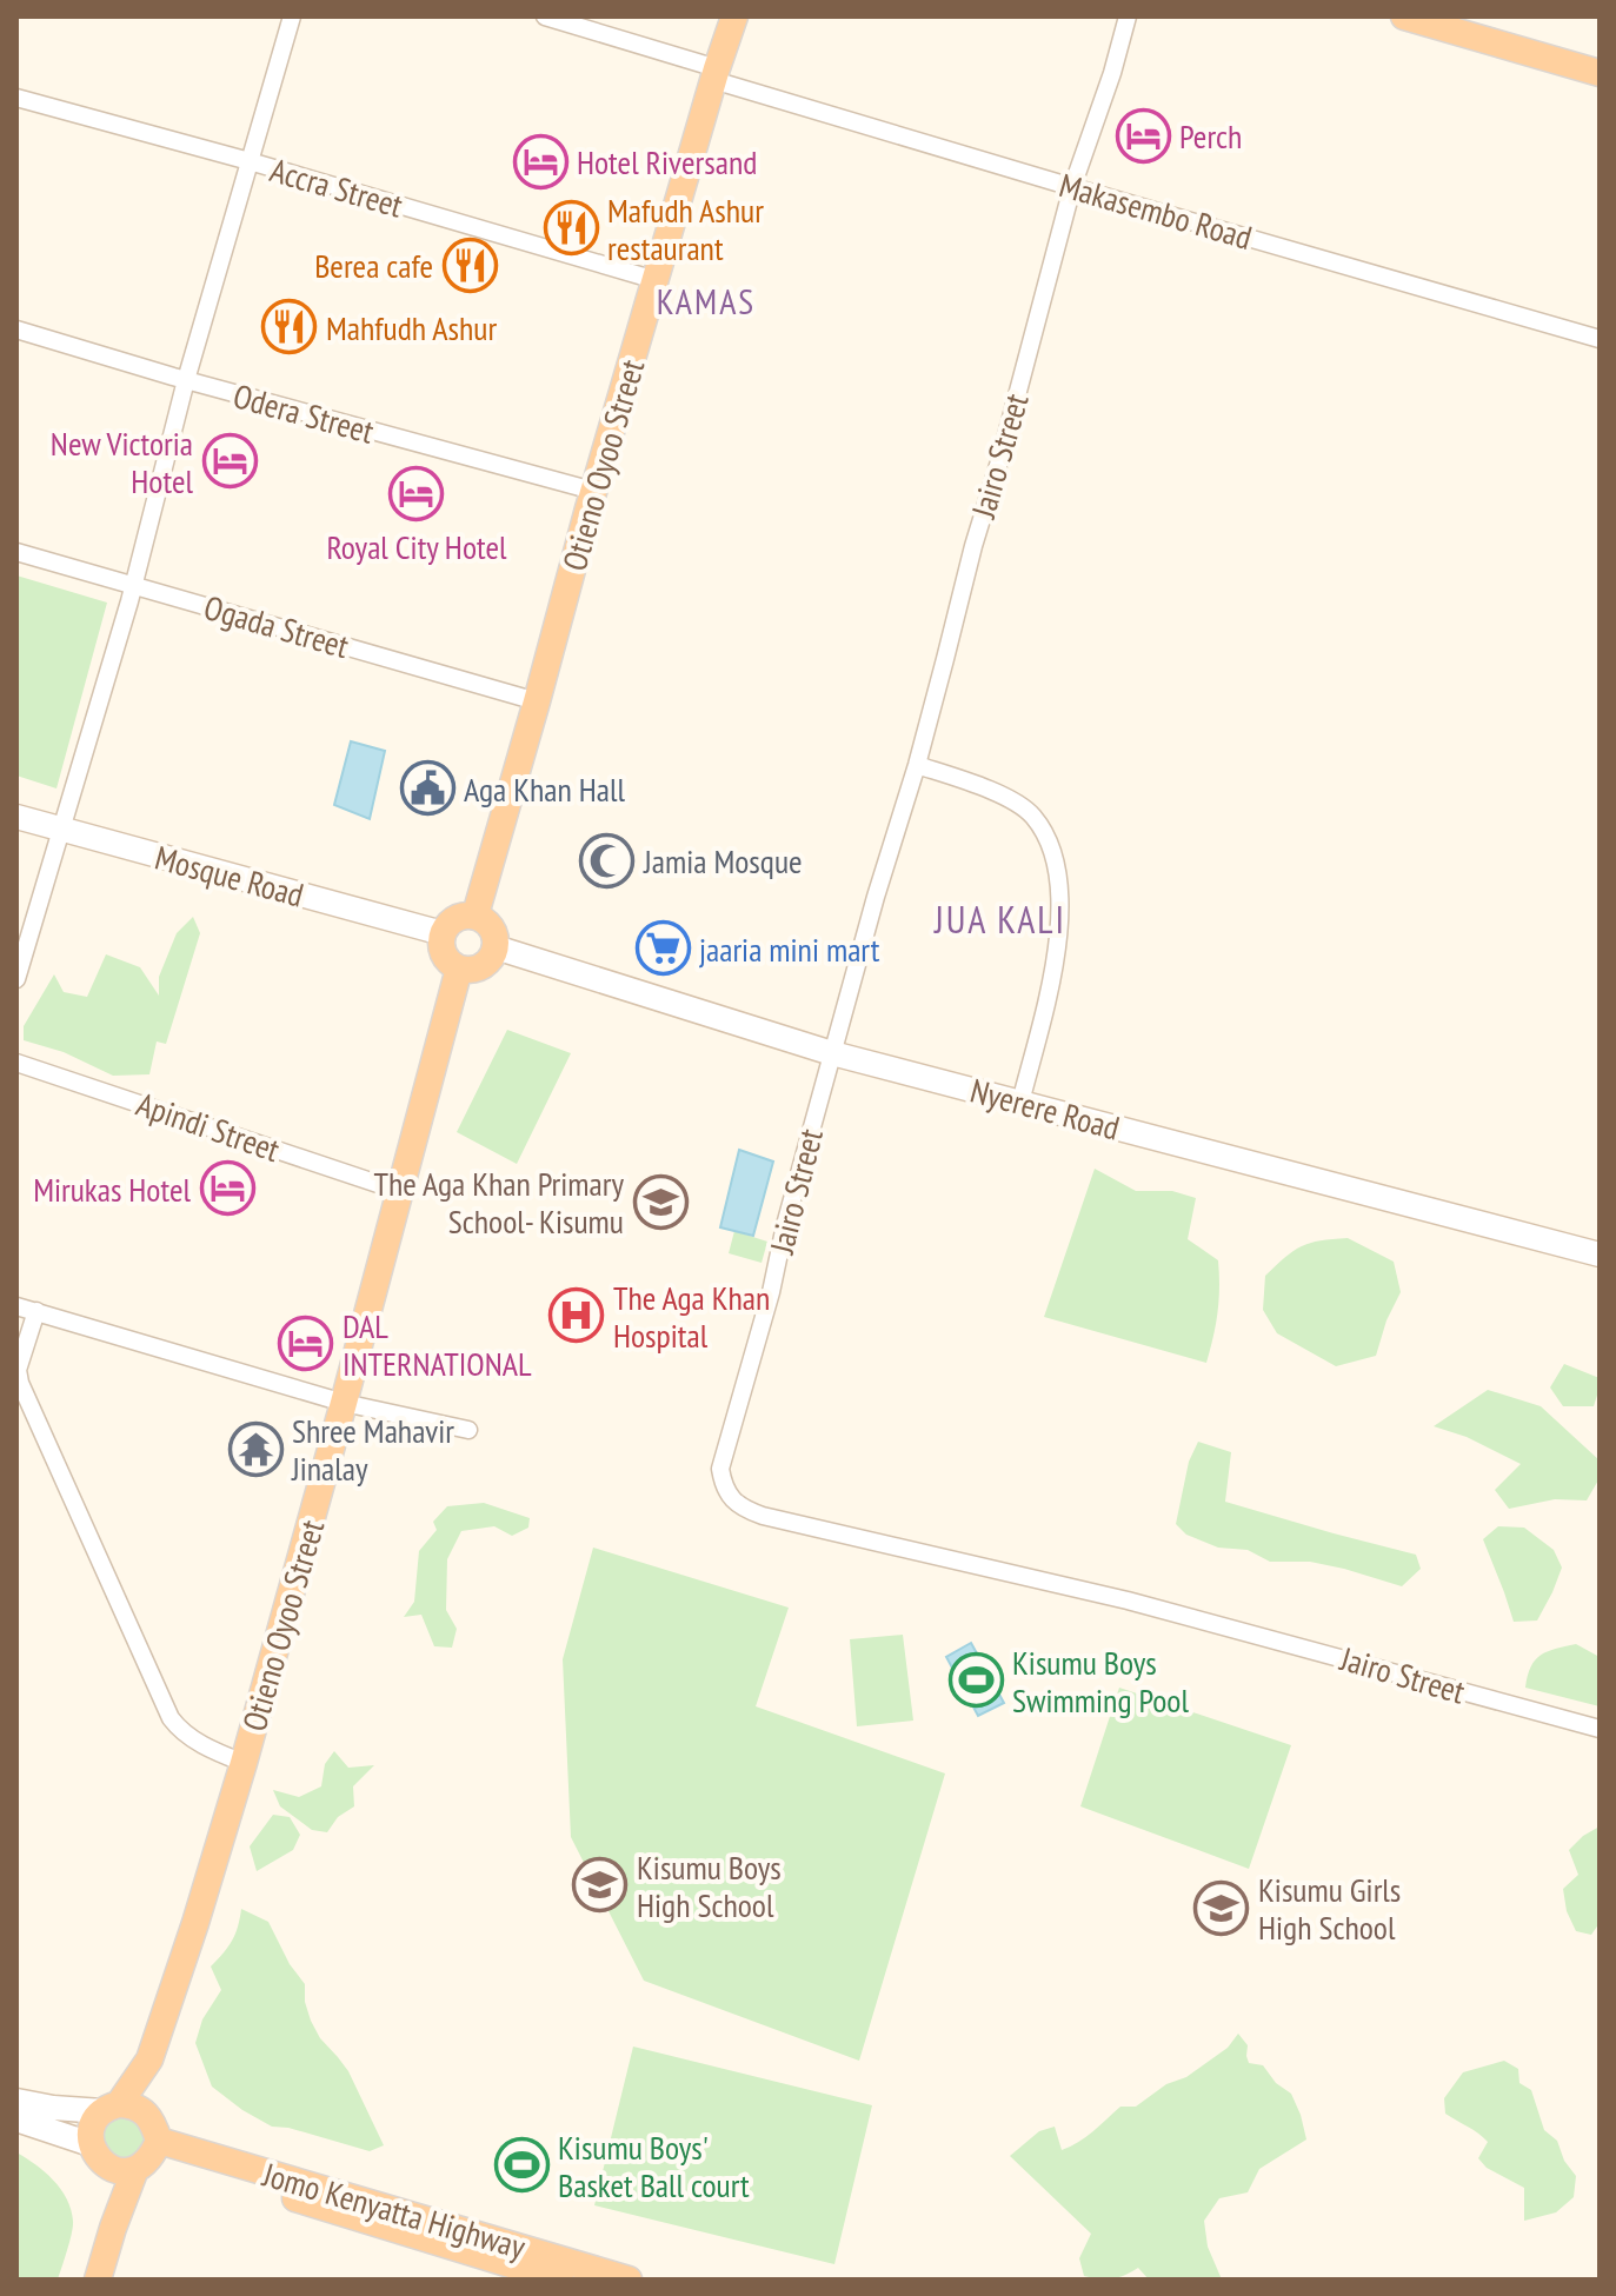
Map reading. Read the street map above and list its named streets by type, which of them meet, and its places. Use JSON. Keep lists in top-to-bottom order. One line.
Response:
{"streets":{"highway":["Otieno Oyoo Street","Jomo Kenyatta Highway"],"main road":["Mosque Road","Nyerere Road"],"street":["Accra Street","Makasembo Road","Odera Street","Jairo Street","Ogada Street","Apindi Street"]},"crossings":[["Accra Street","Otieno Oyoo Street"],["Makasembo Road","Jairo Street"],["Makasembo Road","Otieno Oyoo Street"],["Odera Street","Otieno Oyoo Street"],["Jairo Street","Nyerere Road"],["Otieno Oyoo Street","Ogada Street"],["Otieno Oyoo Street","Mosque Road"],["Otieno Oyoo Street","Nyerere Road"],["Otieno Oyoo Street","Apindi Street"],["Mosque Road","Nyerere Road"]],"districts":["KAMAS","JUA KALI"],"places":{"hotel":["Perch","Hotel Riversand","New Victoria Hotel","Royal City Hotel","Mirukas Hotel","DAL INTERNATIONAL"],"restaurant":["Mafudh Ashur restaurant","Berea cafe","Mahfudh Ashur"],"public building":["Aga Khan Hall"],"mosque":["Jamia Mosque"],"supermarket":["jaaria mini mart"],"school or university":["The Aga Khan Primary School- Kisumu","Kisumu Boys High School","Kisumu Girls High School"],"hospital":["The Aga Khan Hospital"],"temple":["Shree Mahavir Jinalay"],"sports":["Kisumu Boys Swimming Pool","Kisumu Boys' Basket Ball court"]}}
